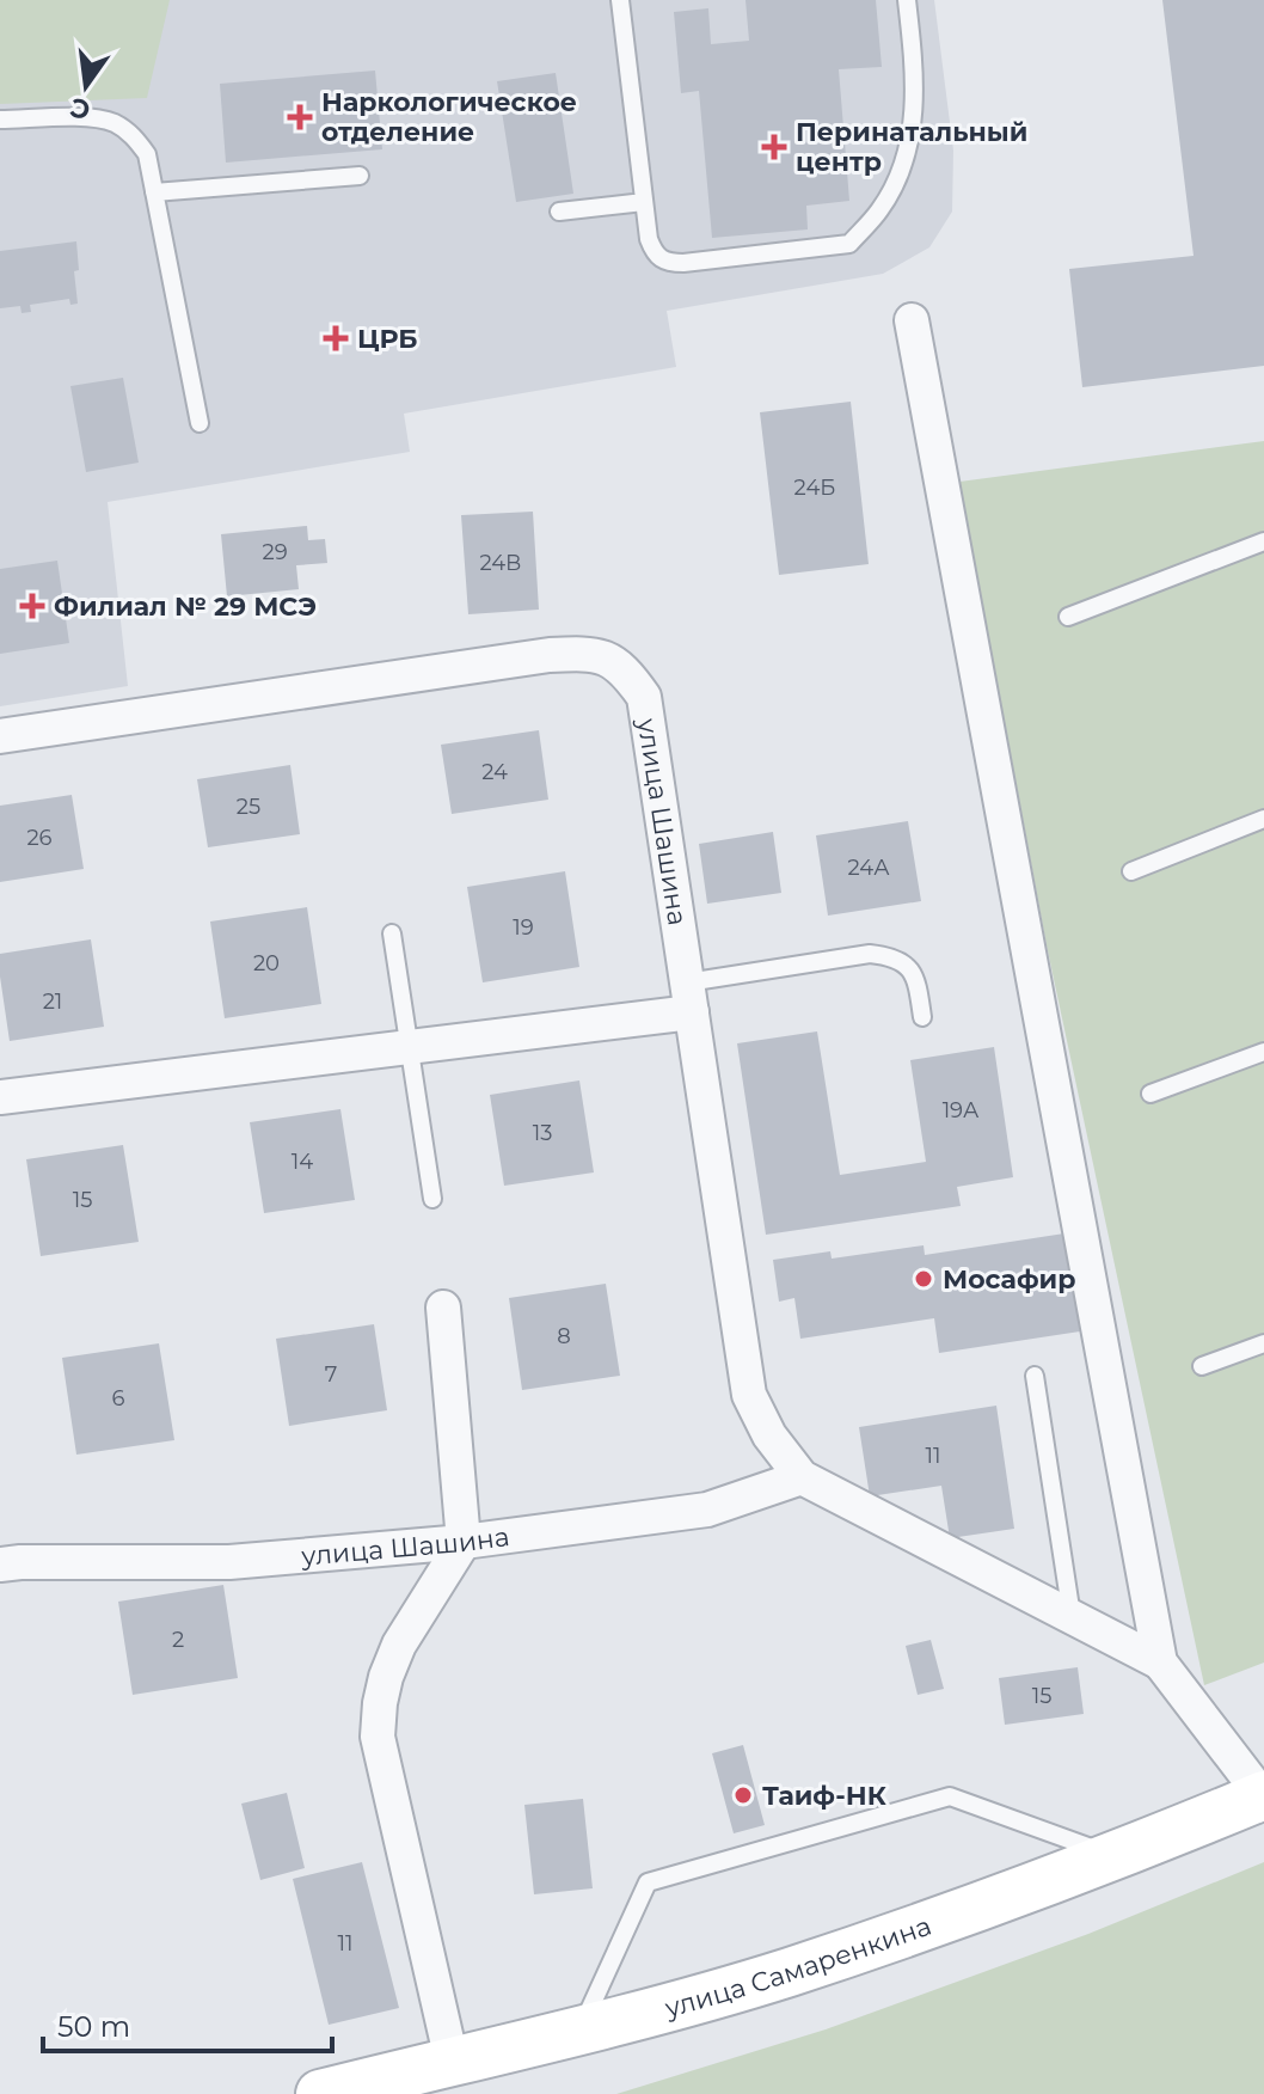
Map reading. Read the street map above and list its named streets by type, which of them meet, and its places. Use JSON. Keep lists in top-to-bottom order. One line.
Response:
{"streets":{"main road":["улица Самаренкина"],"street":["улица Шашина"]},"places":{"health":["Наркологическое отделение","Перинатальный центр","ЦРБ","Филиал № 29 МСЭ"],"other":["Мосафир","Таиф-НК"]},"house_numbers":["24Б","29","24В","24","25","26","24А","19","20","21","19А","13","14","15","8","7","6","11","2","15","11"],"scale_bar":"50 m","north":"bottom"}
